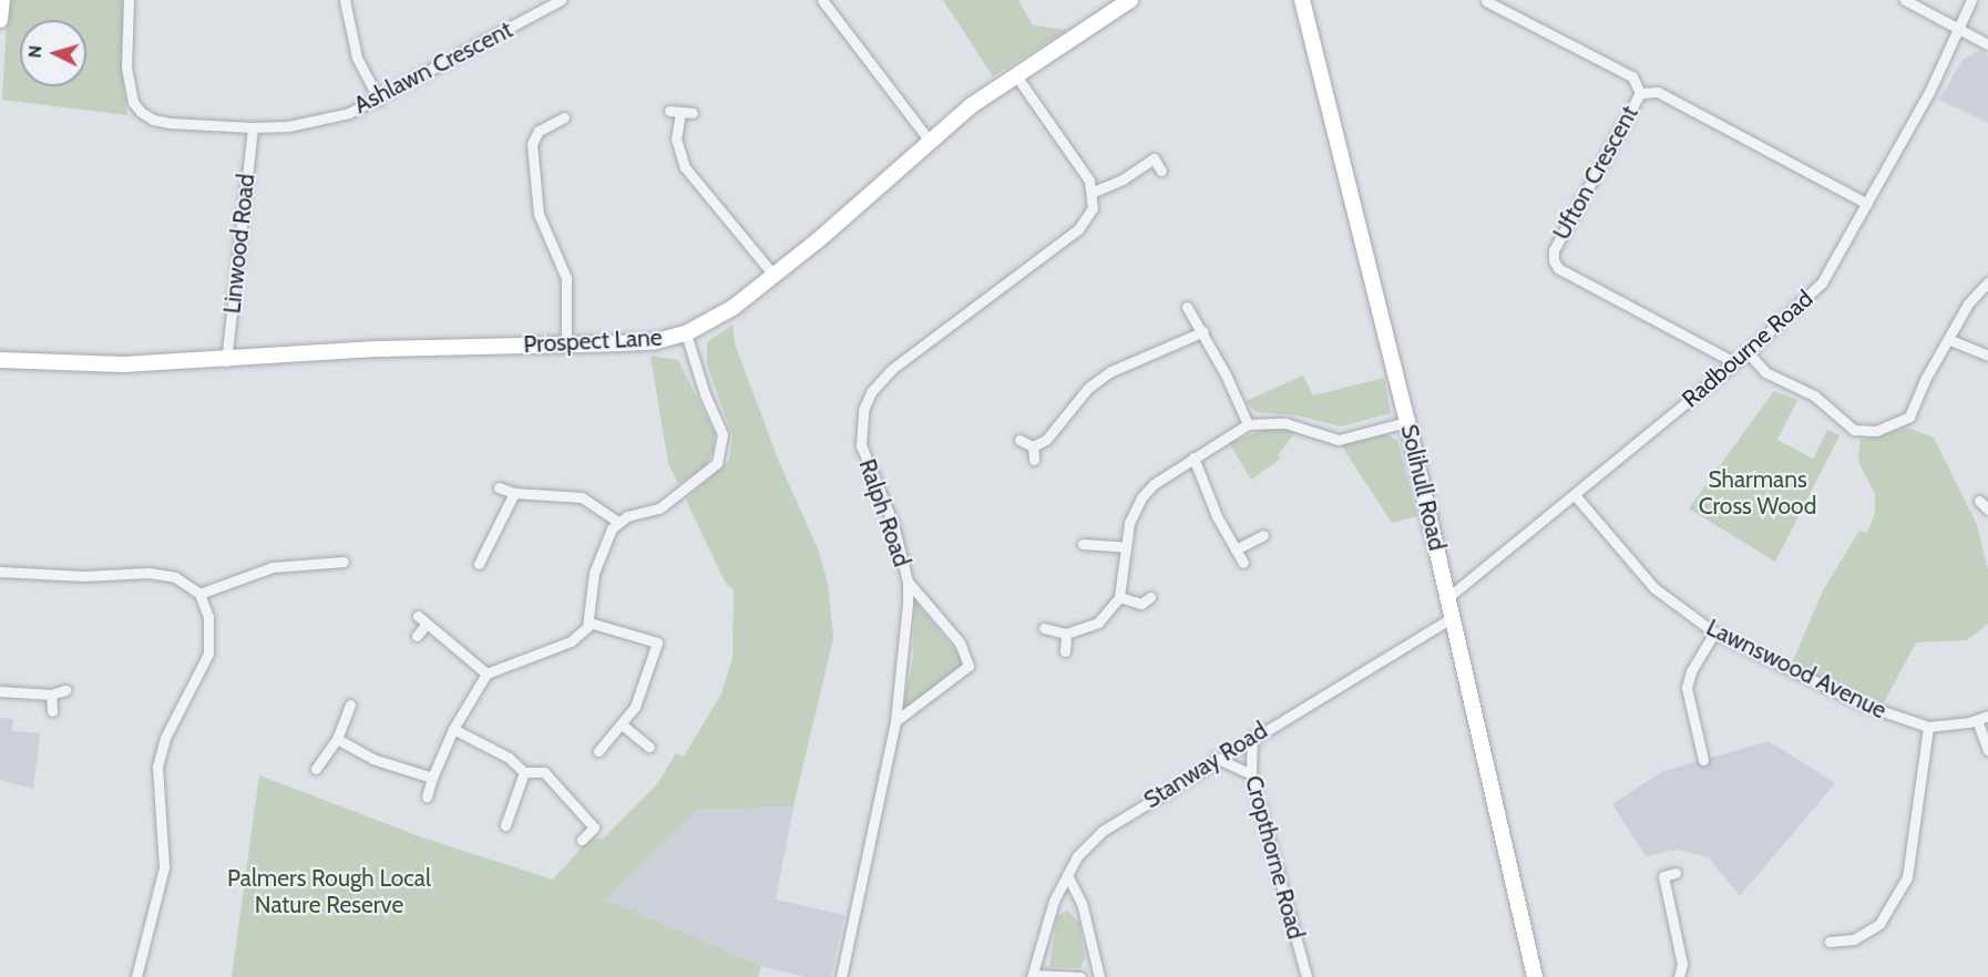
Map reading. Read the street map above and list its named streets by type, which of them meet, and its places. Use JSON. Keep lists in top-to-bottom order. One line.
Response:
{"streets":{"street":["Ashlawn Crescent","Ufton Crescent","Linwood Road","Prospect Lane","Radbourne Road","Solihull Road","Ralph Road","Lawnswood Avenue","Stanway Road","Cropthorne Road"]},"crossings":[["Ashlawn Crescent","Linwood Road"],["Ufton Crescent","Radbourne Road"],["Linwood Road","Prospect Lane"],["Radbourne Road","Solihull Road"],["Radbourne Road","Lawnswood Avenue"],["Solihull Road","Stanway Road"],["Stanway Road","Cropthorne Road"]],"parks":["Sharmans Cross Wood","Palmers Rough Local Nature Reserve"],"north":"left"}
